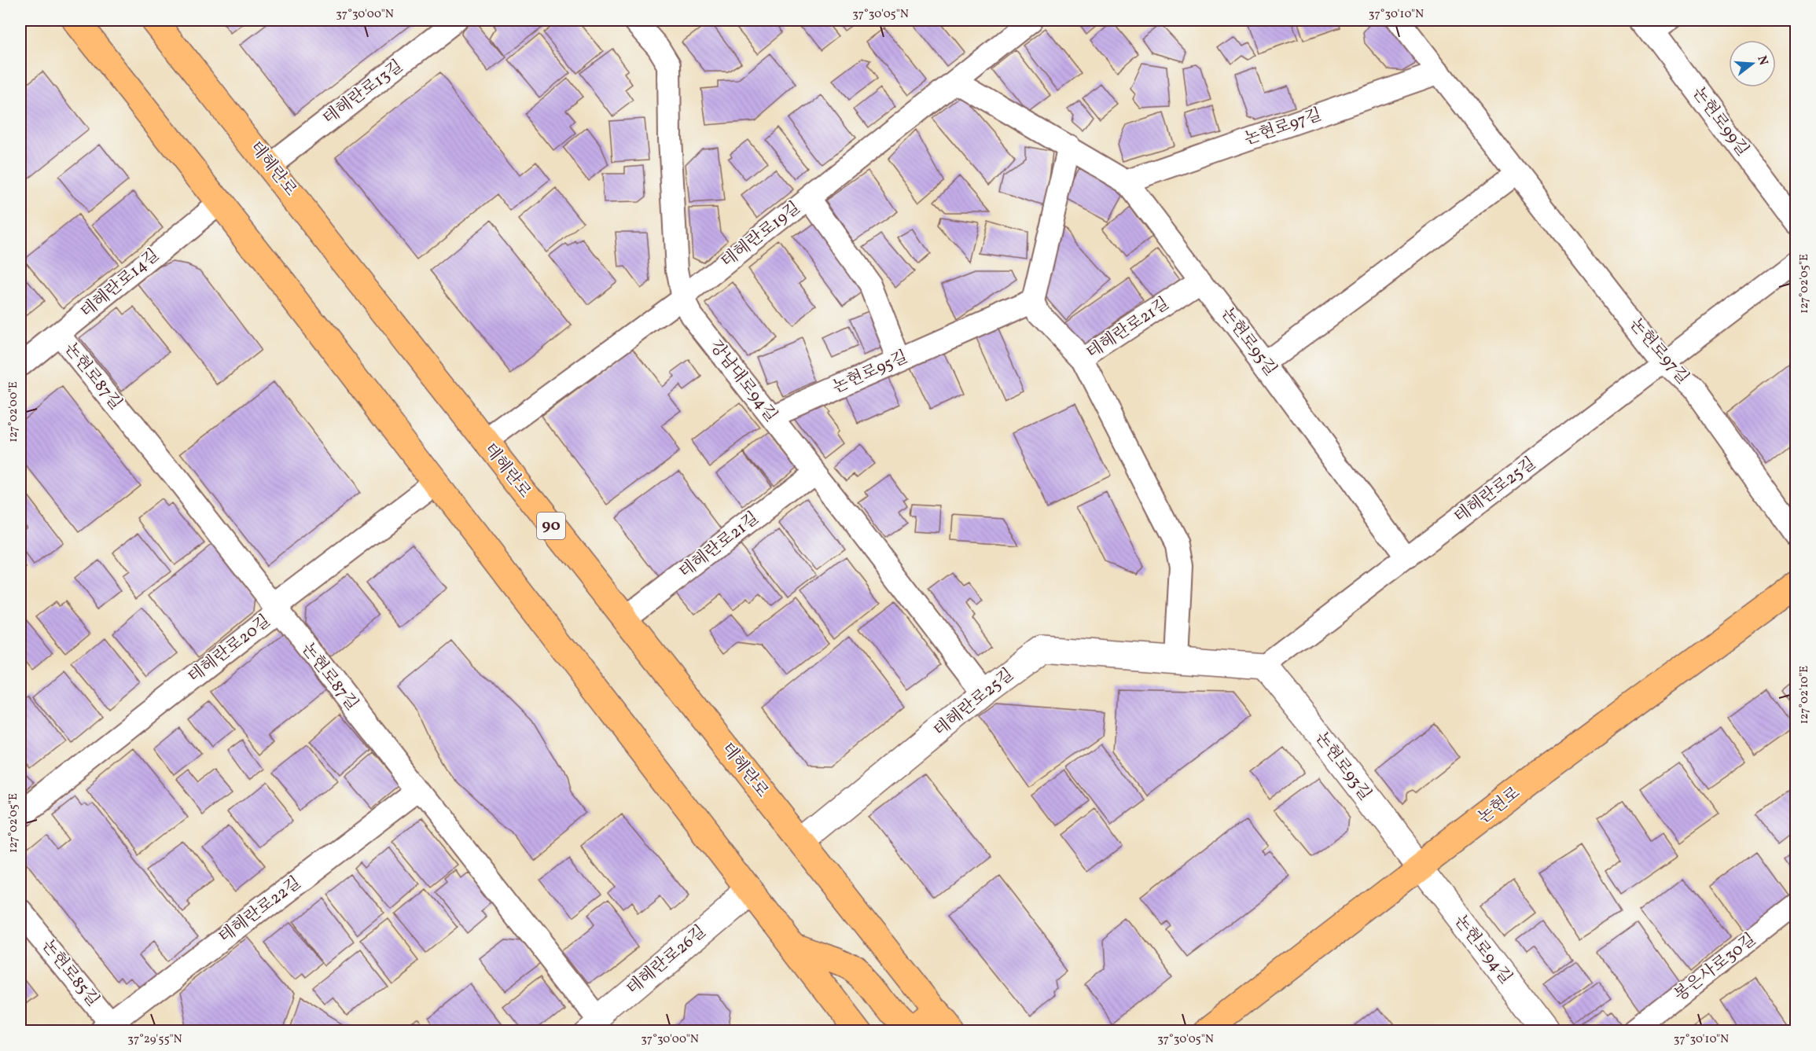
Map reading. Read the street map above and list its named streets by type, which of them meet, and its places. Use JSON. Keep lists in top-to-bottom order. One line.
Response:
{"streets":{"main road":["테헤란로","90","논현로"],"street":["테헤란로13길","논현로99길","논현로97길","테헤란로19길","테헤란로14길","테헤란로21길","논현로95길","논현로87길","강남대로94길","테헤란로25길","테헤란로20길","논현로93길","테헤란로22길","논현로94길","테헤란로26길","봉은사로30길","논현로85길"]},"crossings":[["테헤란로13길","테헤란로"],["논현로97길","논현로95길"],["논현로97길","테헤란로25길"],["테헤란로","테헤란로19길"],["테헤란로","테헤란로21길"],["테헤란로","테헤란로25길"],["테헤란로19길","논현로95길"],["테헤란로19길","강남대로94길"],["테헤란로14길","논현로87길"],["테헤란로21길","논현로95길"],["테헤란로21길","강남대로94길"],["테헤란로21길","테헤란로25길"],["논현로95길","강남대로94길"],["논현로95길","테헤란로25길"],["논현로87길","테헤란로20길"],["논현로87길","테헤란로22길"],["논현로87길","테헤란로26길"],["강남대로94길","테헤란로25길"],["테헤란로25길","논현로93길"],["논현로93길","논현로"],["논현로93길","논현로94길"],["논현로","논현로94길"],["테헤란로22길","논현로85길"]],"north":"right","coordinates":["37°30'00\"N","37°30'05\"N","37°30'10\"N","127°02'05\"E","127°02'00\"E","127°02'10\"E","37°29'55\"N"]}
